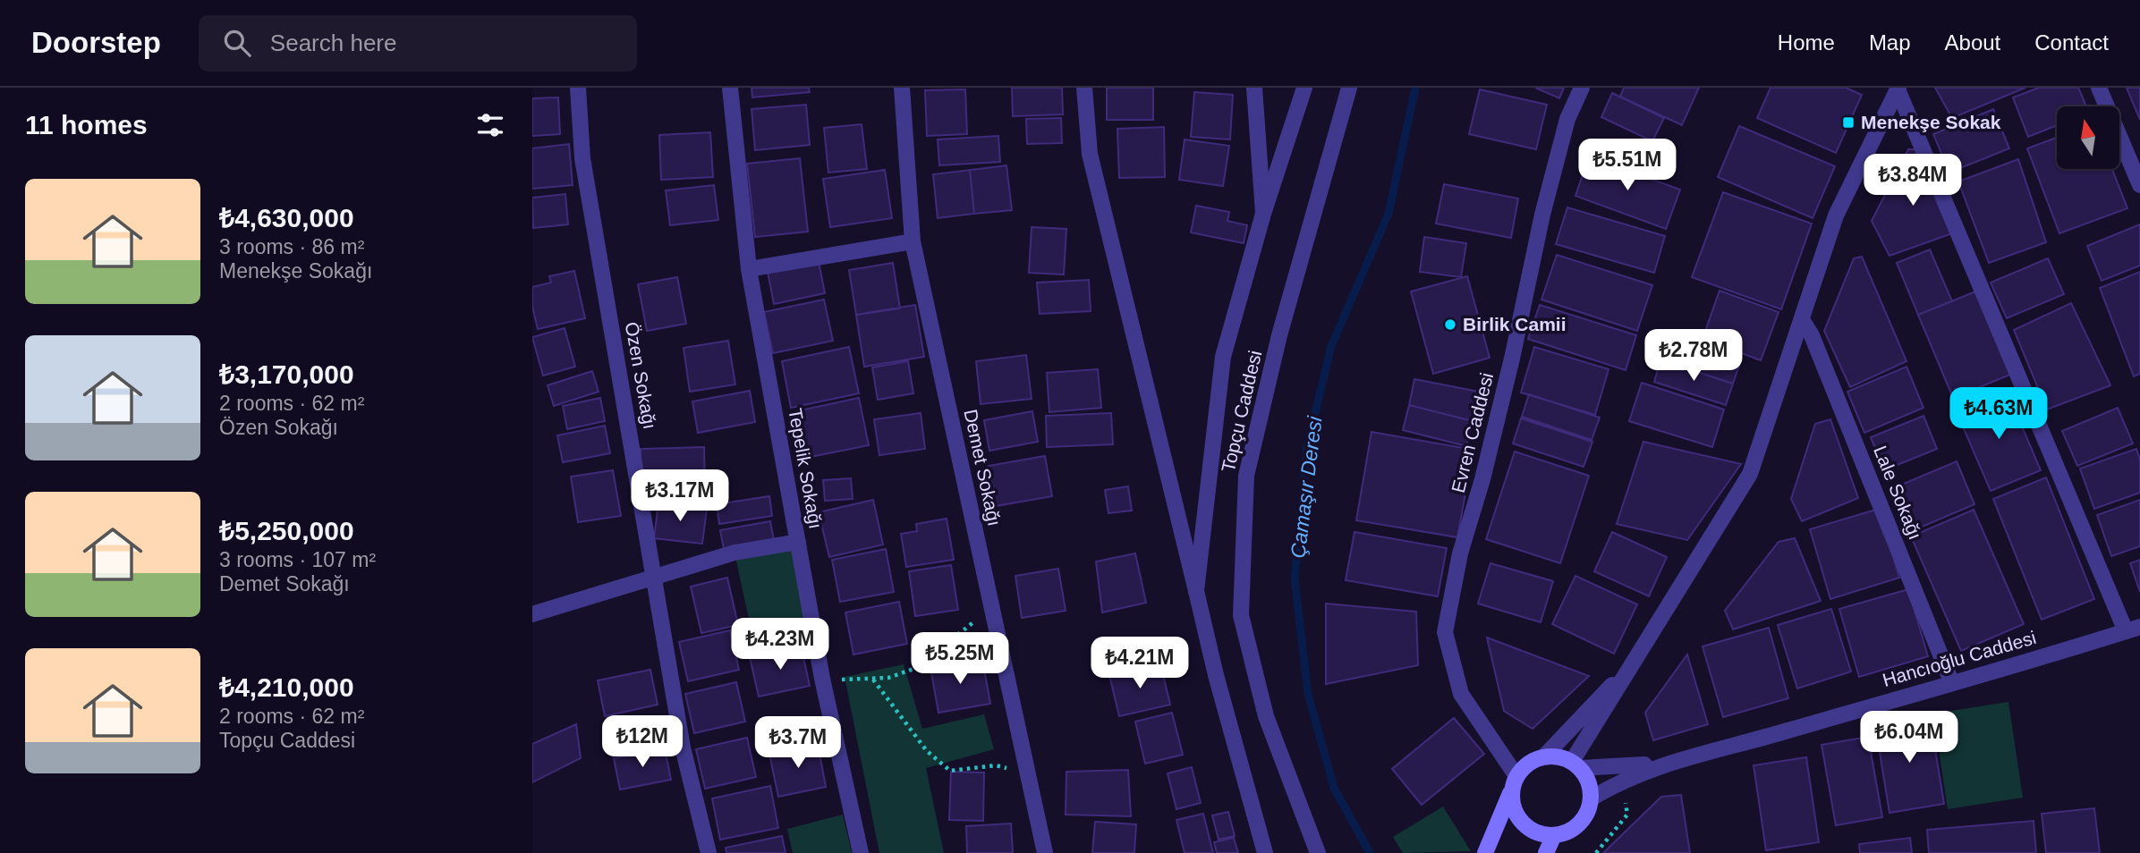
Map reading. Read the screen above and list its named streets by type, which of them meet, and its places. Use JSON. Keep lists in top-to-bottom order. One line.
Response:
{"streets":{"street":["Özen Sokağı","Topçu Caddesi","Evren Caddesi","Demet Sokağı","Tepelik Sokağı","Lale Sokağı","Hancıoğlu Caddesi"]},"crossings":[["Evren Caddesi","Hancıoğlu Caddesi"],["Lale Sokağı","Hancıoğlu Caddesi"]],"water":["Çamaşır Deresi"],"places":{"transit":["Menekşe Sokak"],"other":["Birlik Camii"]},"north":"top","page":{"header":"Doorstep","search":"Search here","nav":["Home","Map","About","Contact"],"heading":"11 homes","price":["₺5.51M","₺3.84M","₺2.78M","₺4.63M","₺3.17M","₺4.23M","₺5.25M","₺4.21M","₺6.04M","₺12M","₺3.7M"],"list":[{"name":"₺4,630,000","note":"3 rooms · 86 m² · Menekşe Sokağı"},{"name":"₺3,170,000","note":"2 rooms · 62 m² · Özen Sokağı"},{"name":"₺5,250,000","note":"3 rooms · 107 m² · Demet Sokağı"},{"name":"₺4,210,000","note":"2 rooms · 62 m² · Topçu Caddesi"}]}}
